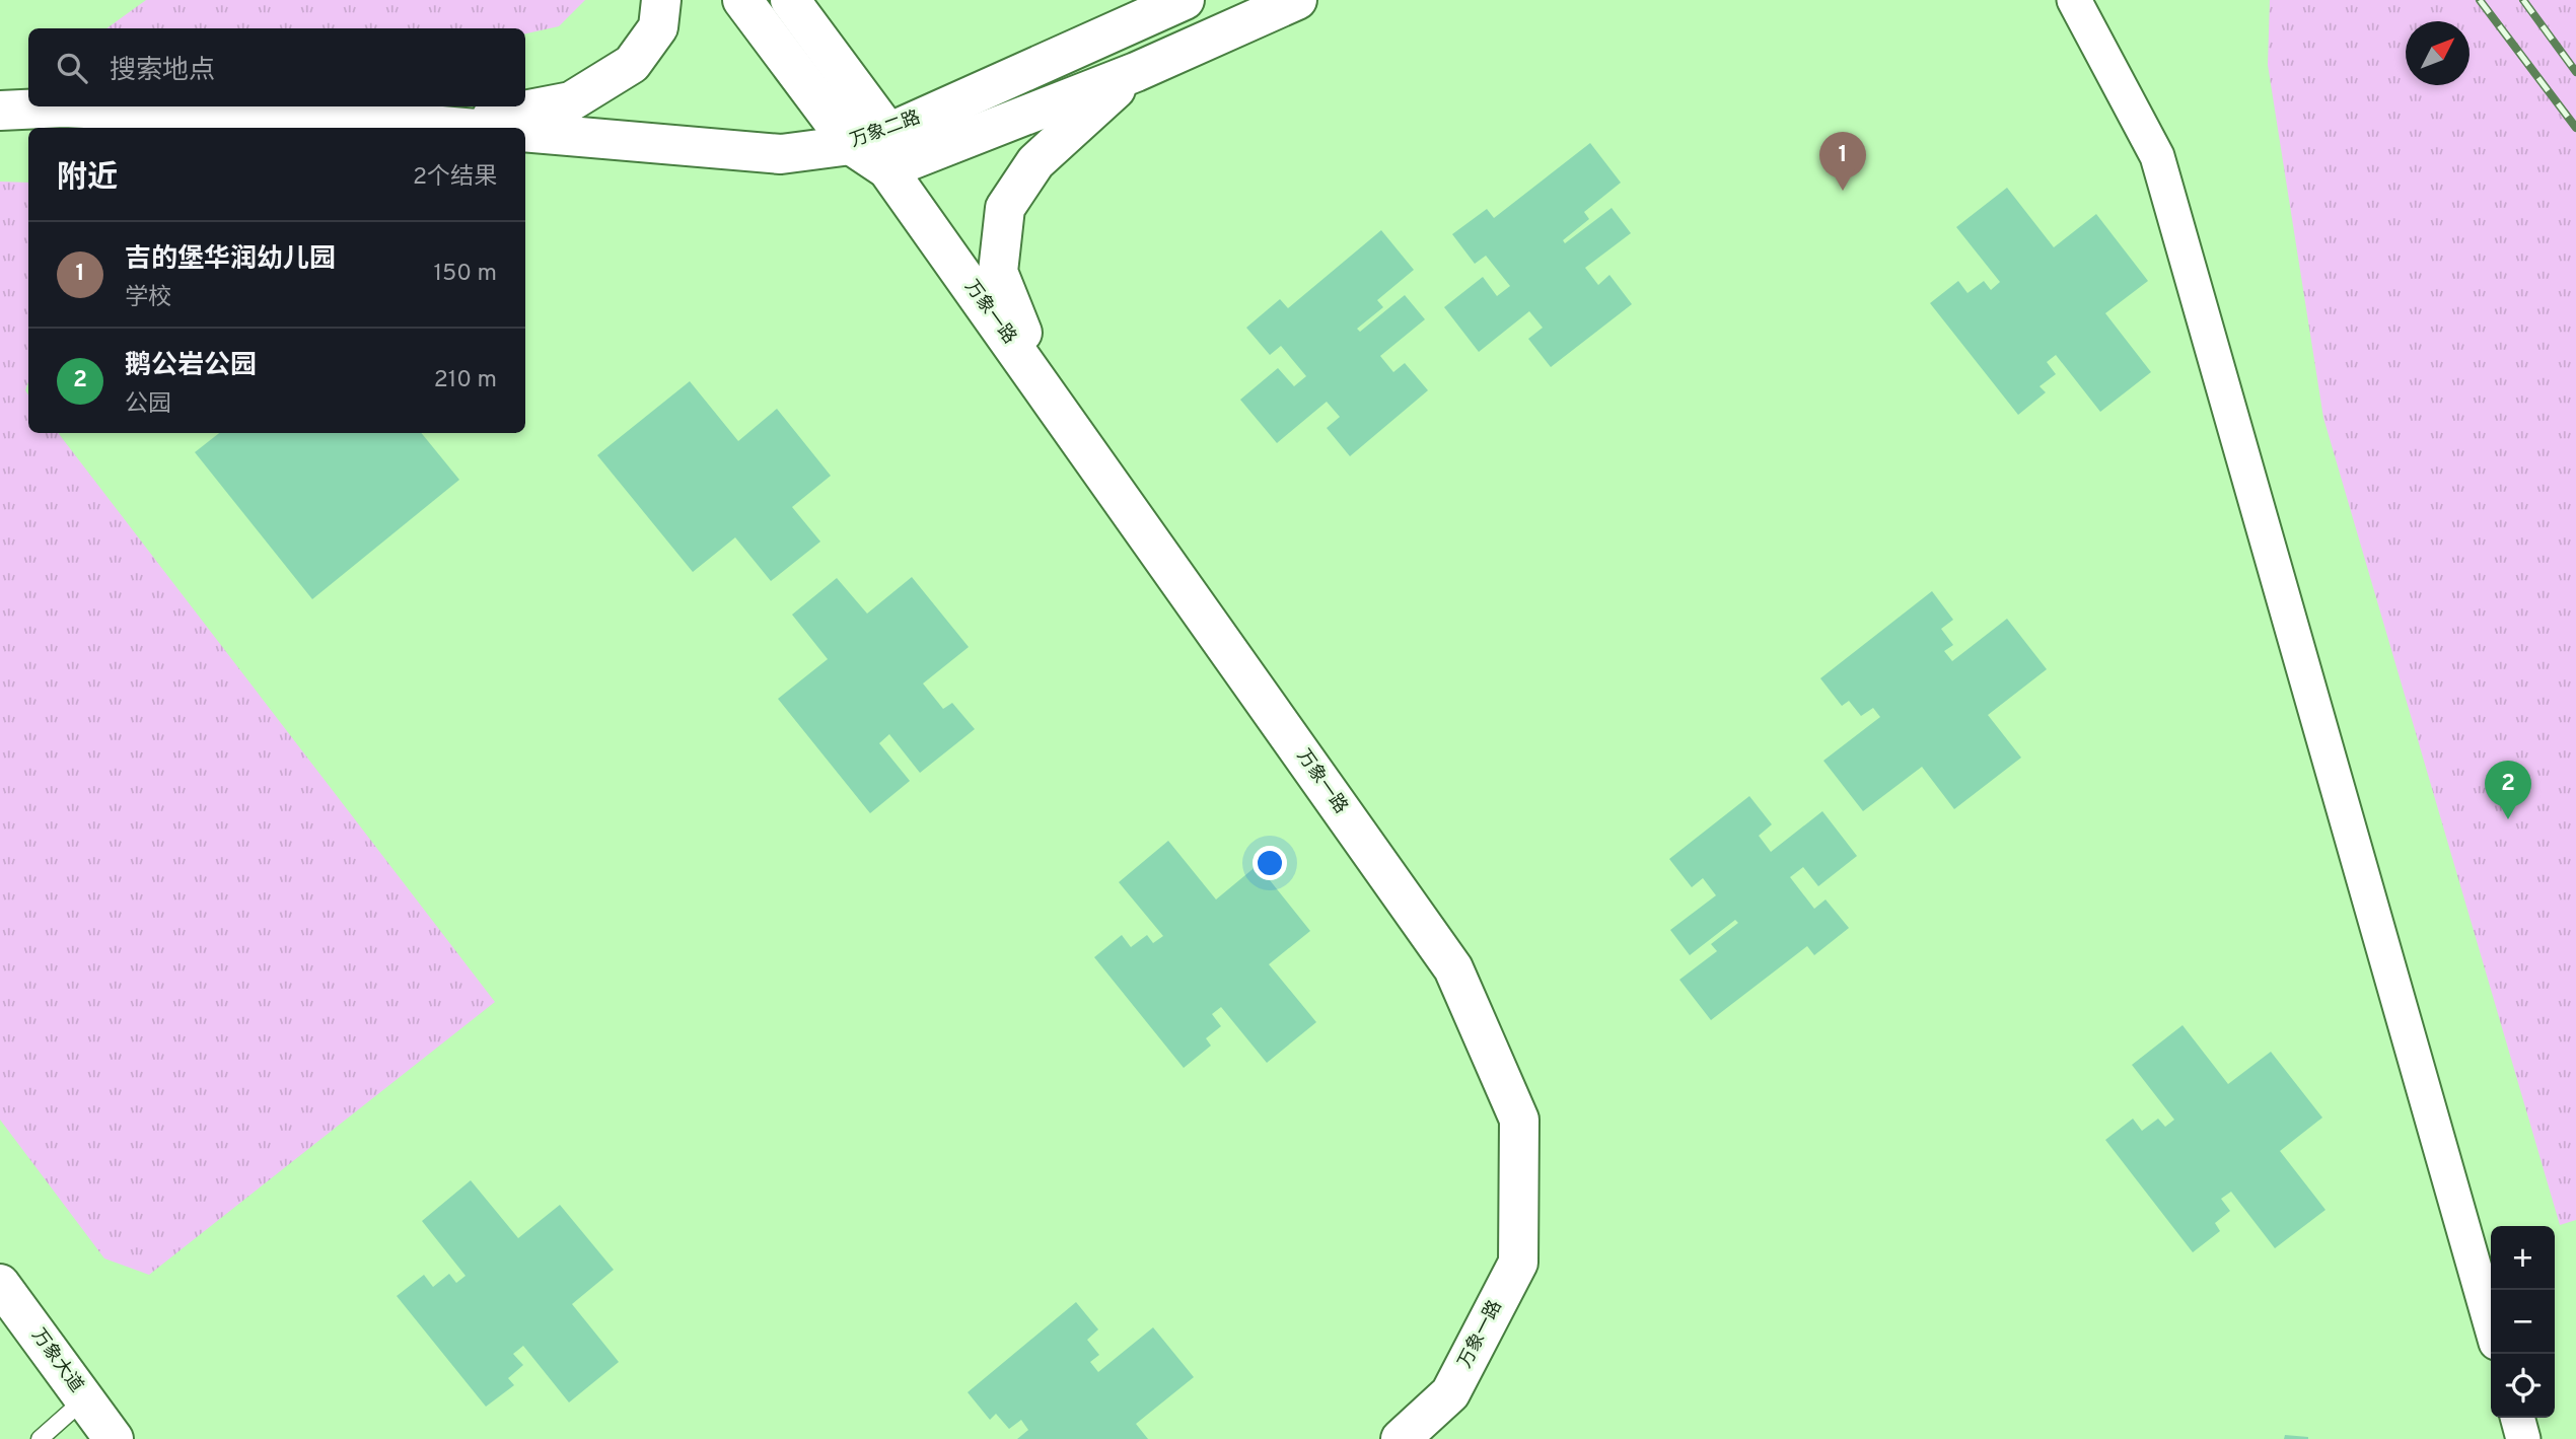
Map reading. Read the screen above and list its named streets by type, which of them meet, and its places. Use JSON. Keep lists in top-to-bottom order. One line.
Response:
{"streets":{"street":["万象二路","万象一路","万象大道"]},"crossings":[["万象二路","万象一路"]],"north":"top right","page":{"search":"搜索地点","heading":["附近","2个结果"],"pins":["1","2"],"list":[{"mark":"1","name":"吉的堡华润幼儿园","note":"学校","value":"150 m"},{"mark":"2","name":"鹅公岩公园","note":"公园","value":"210 m"}],"map_buttons":["+","−"]}}
